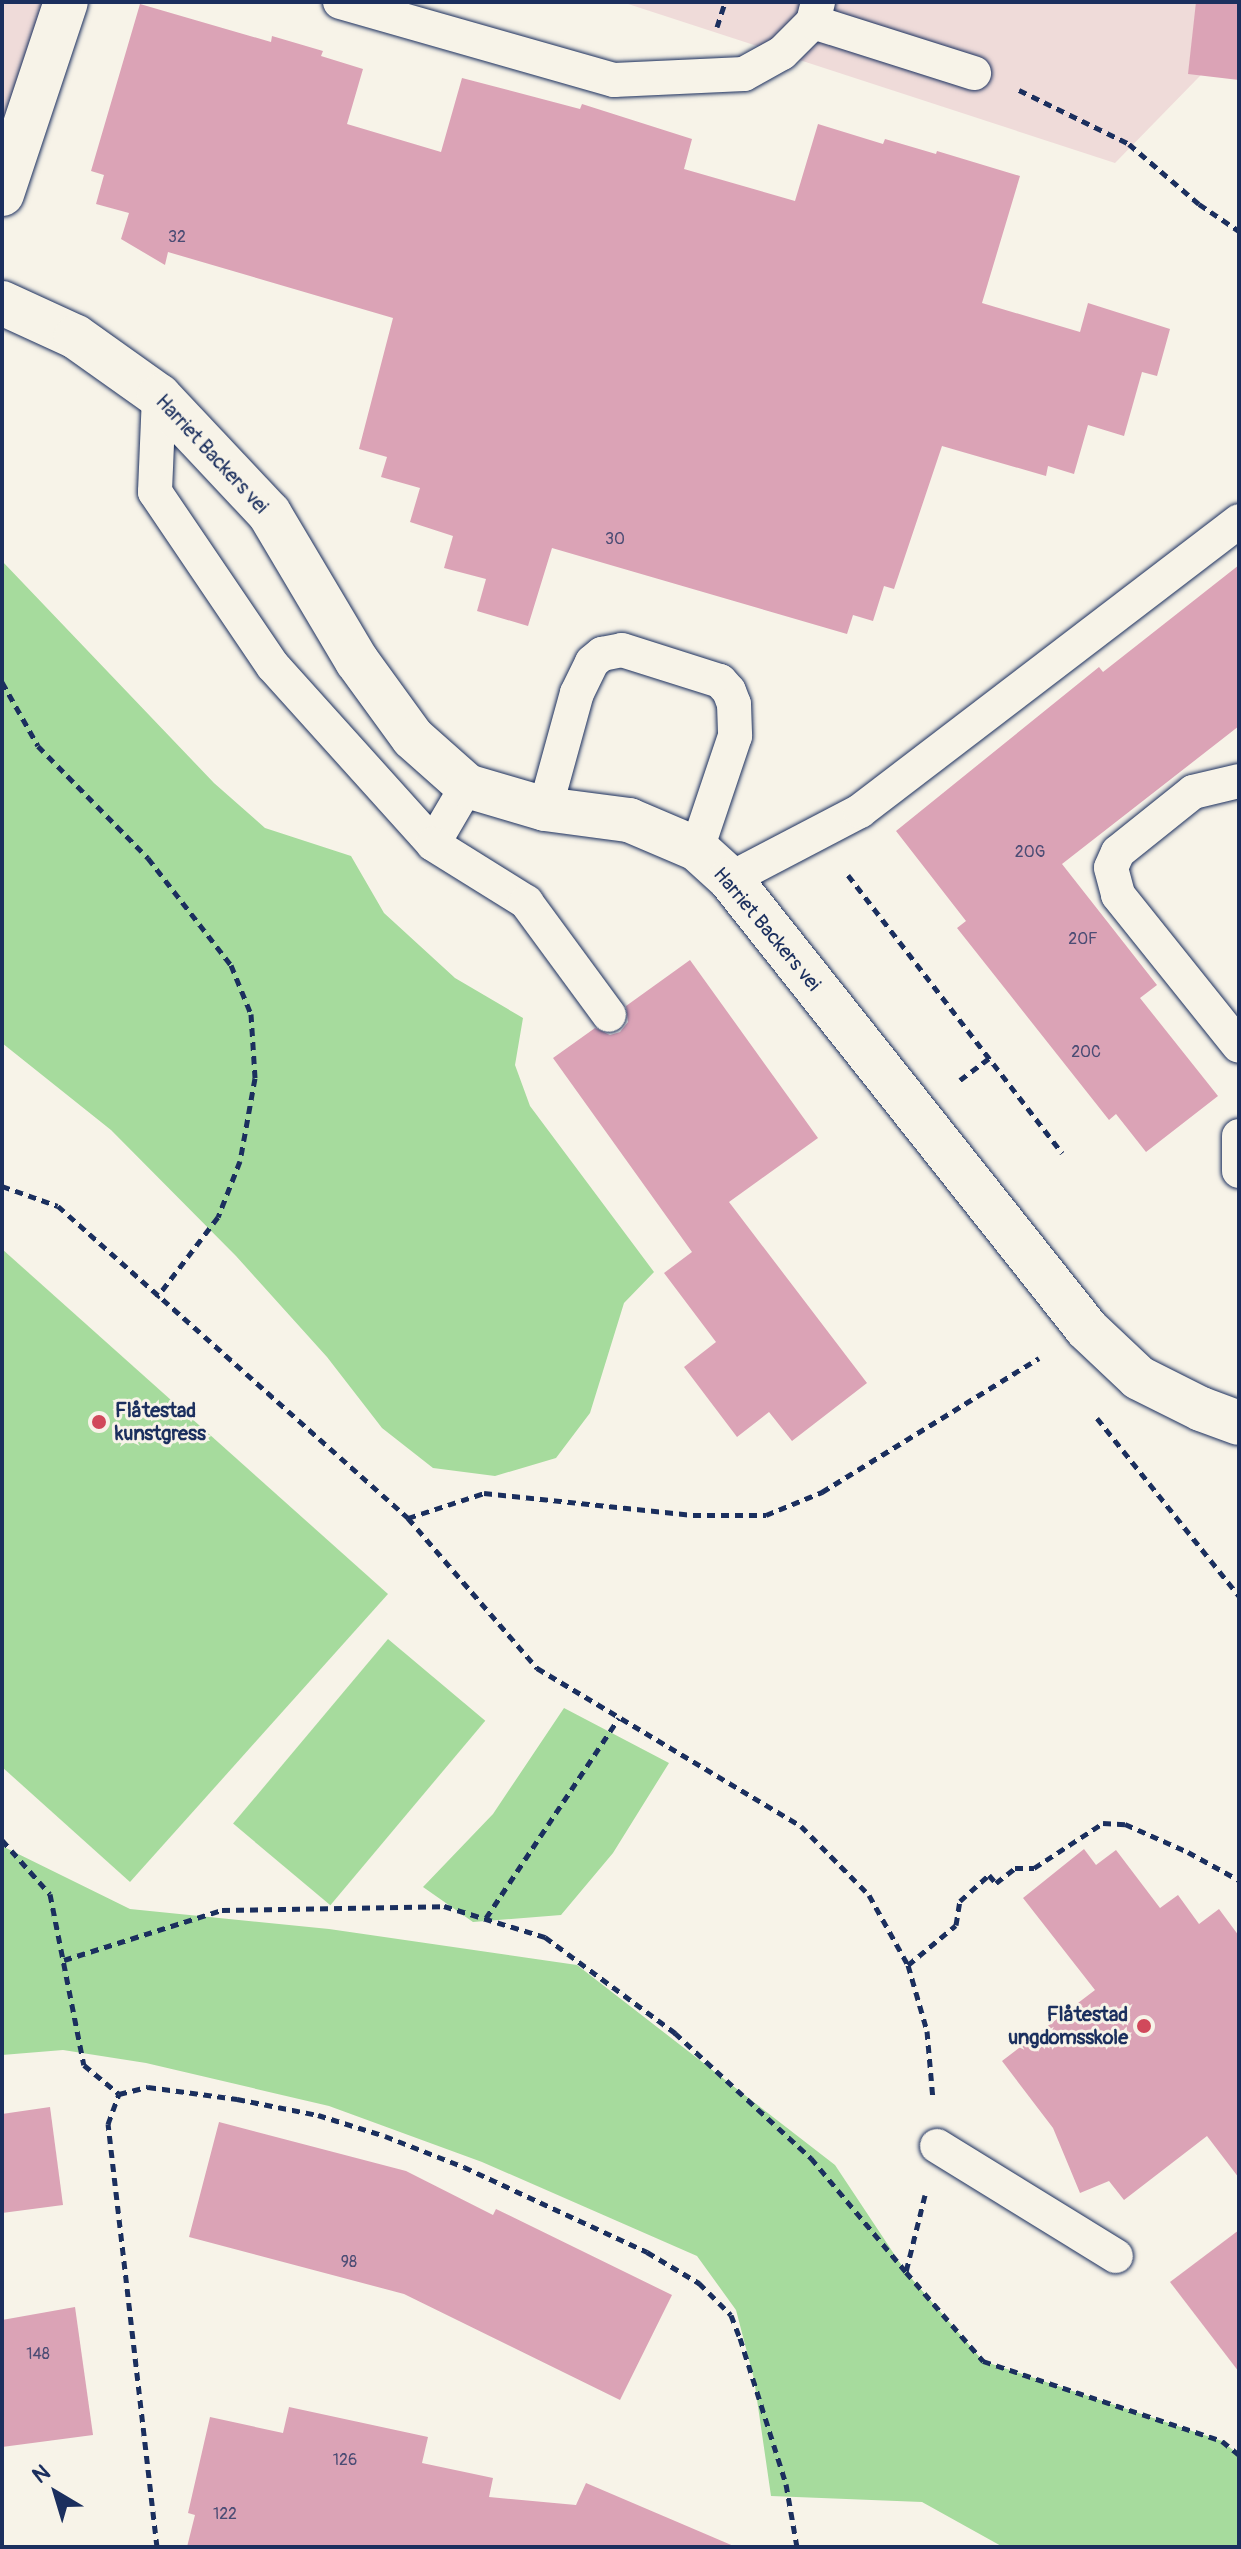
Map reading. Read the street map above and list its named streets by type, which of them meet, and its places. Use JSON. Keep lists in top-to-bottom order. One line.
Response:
{"streets":{"street":["Harriet Backers vei"]},"places":["Flåtestad kunstgress","Flåtestad ungdomsskole"],"house_numbers":["32","30","20G","20F","20C","98","148","126","122"],"north":"top left"}
